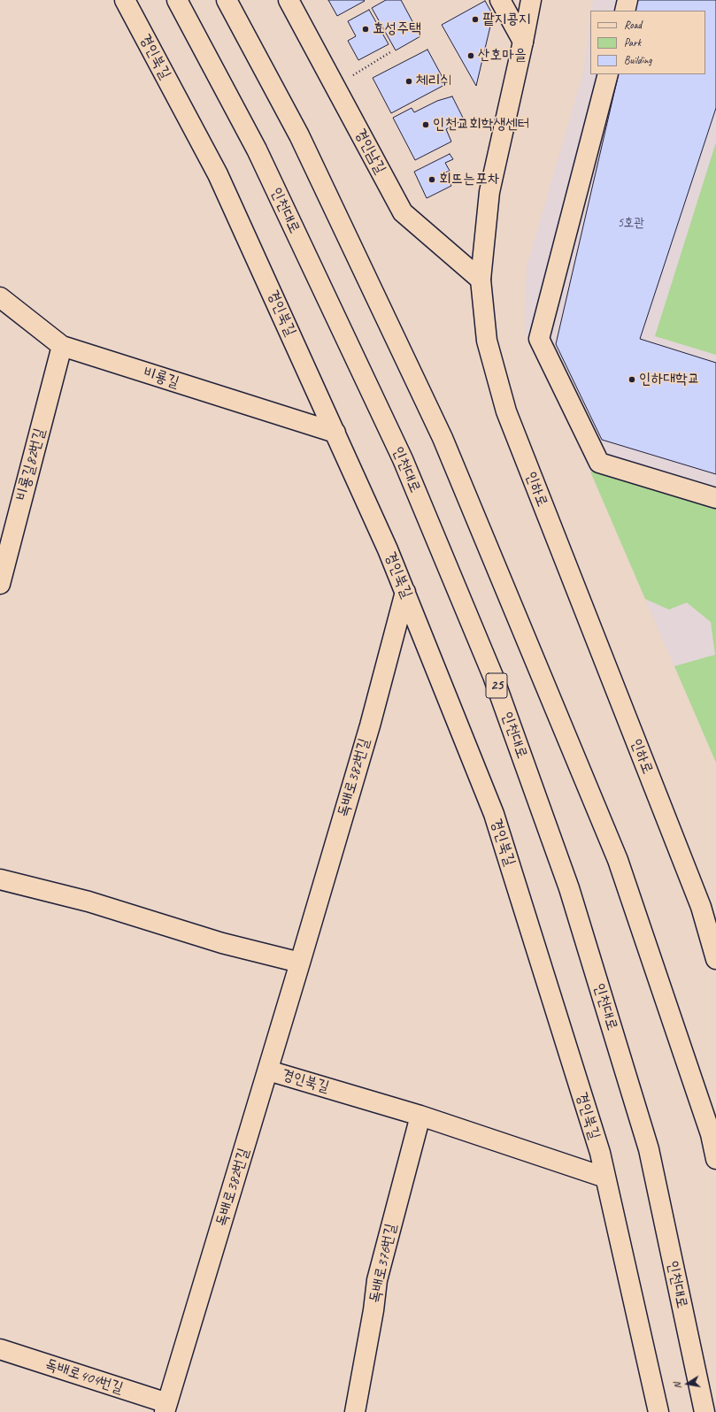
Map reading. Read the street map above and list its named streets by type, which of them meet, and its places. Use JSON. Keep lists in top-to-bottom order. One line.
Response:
{"streets":{"main road":["경인북길","경인남길","인천대로","비룡길","비룡길82번길","인하로","25","독배로382번길","독배로376번길","독배로404번길"]},"crossings":[["경인북길","비룡길"],["경인북길","독배로382번길"],["경인북길","독배로376번길"],["경인남길","인하로"],["비룡길","비룡길82번길"],["독배로382번길","독배로404번길"]],"places":["팥지콩지","효성주택","산호마을","체리쉬","인천교회학생센터","회뜨는포차","인하대학교"],"house_numbers":["5호관"],"legend":["Road","Park","Building"],"north":"left"}
